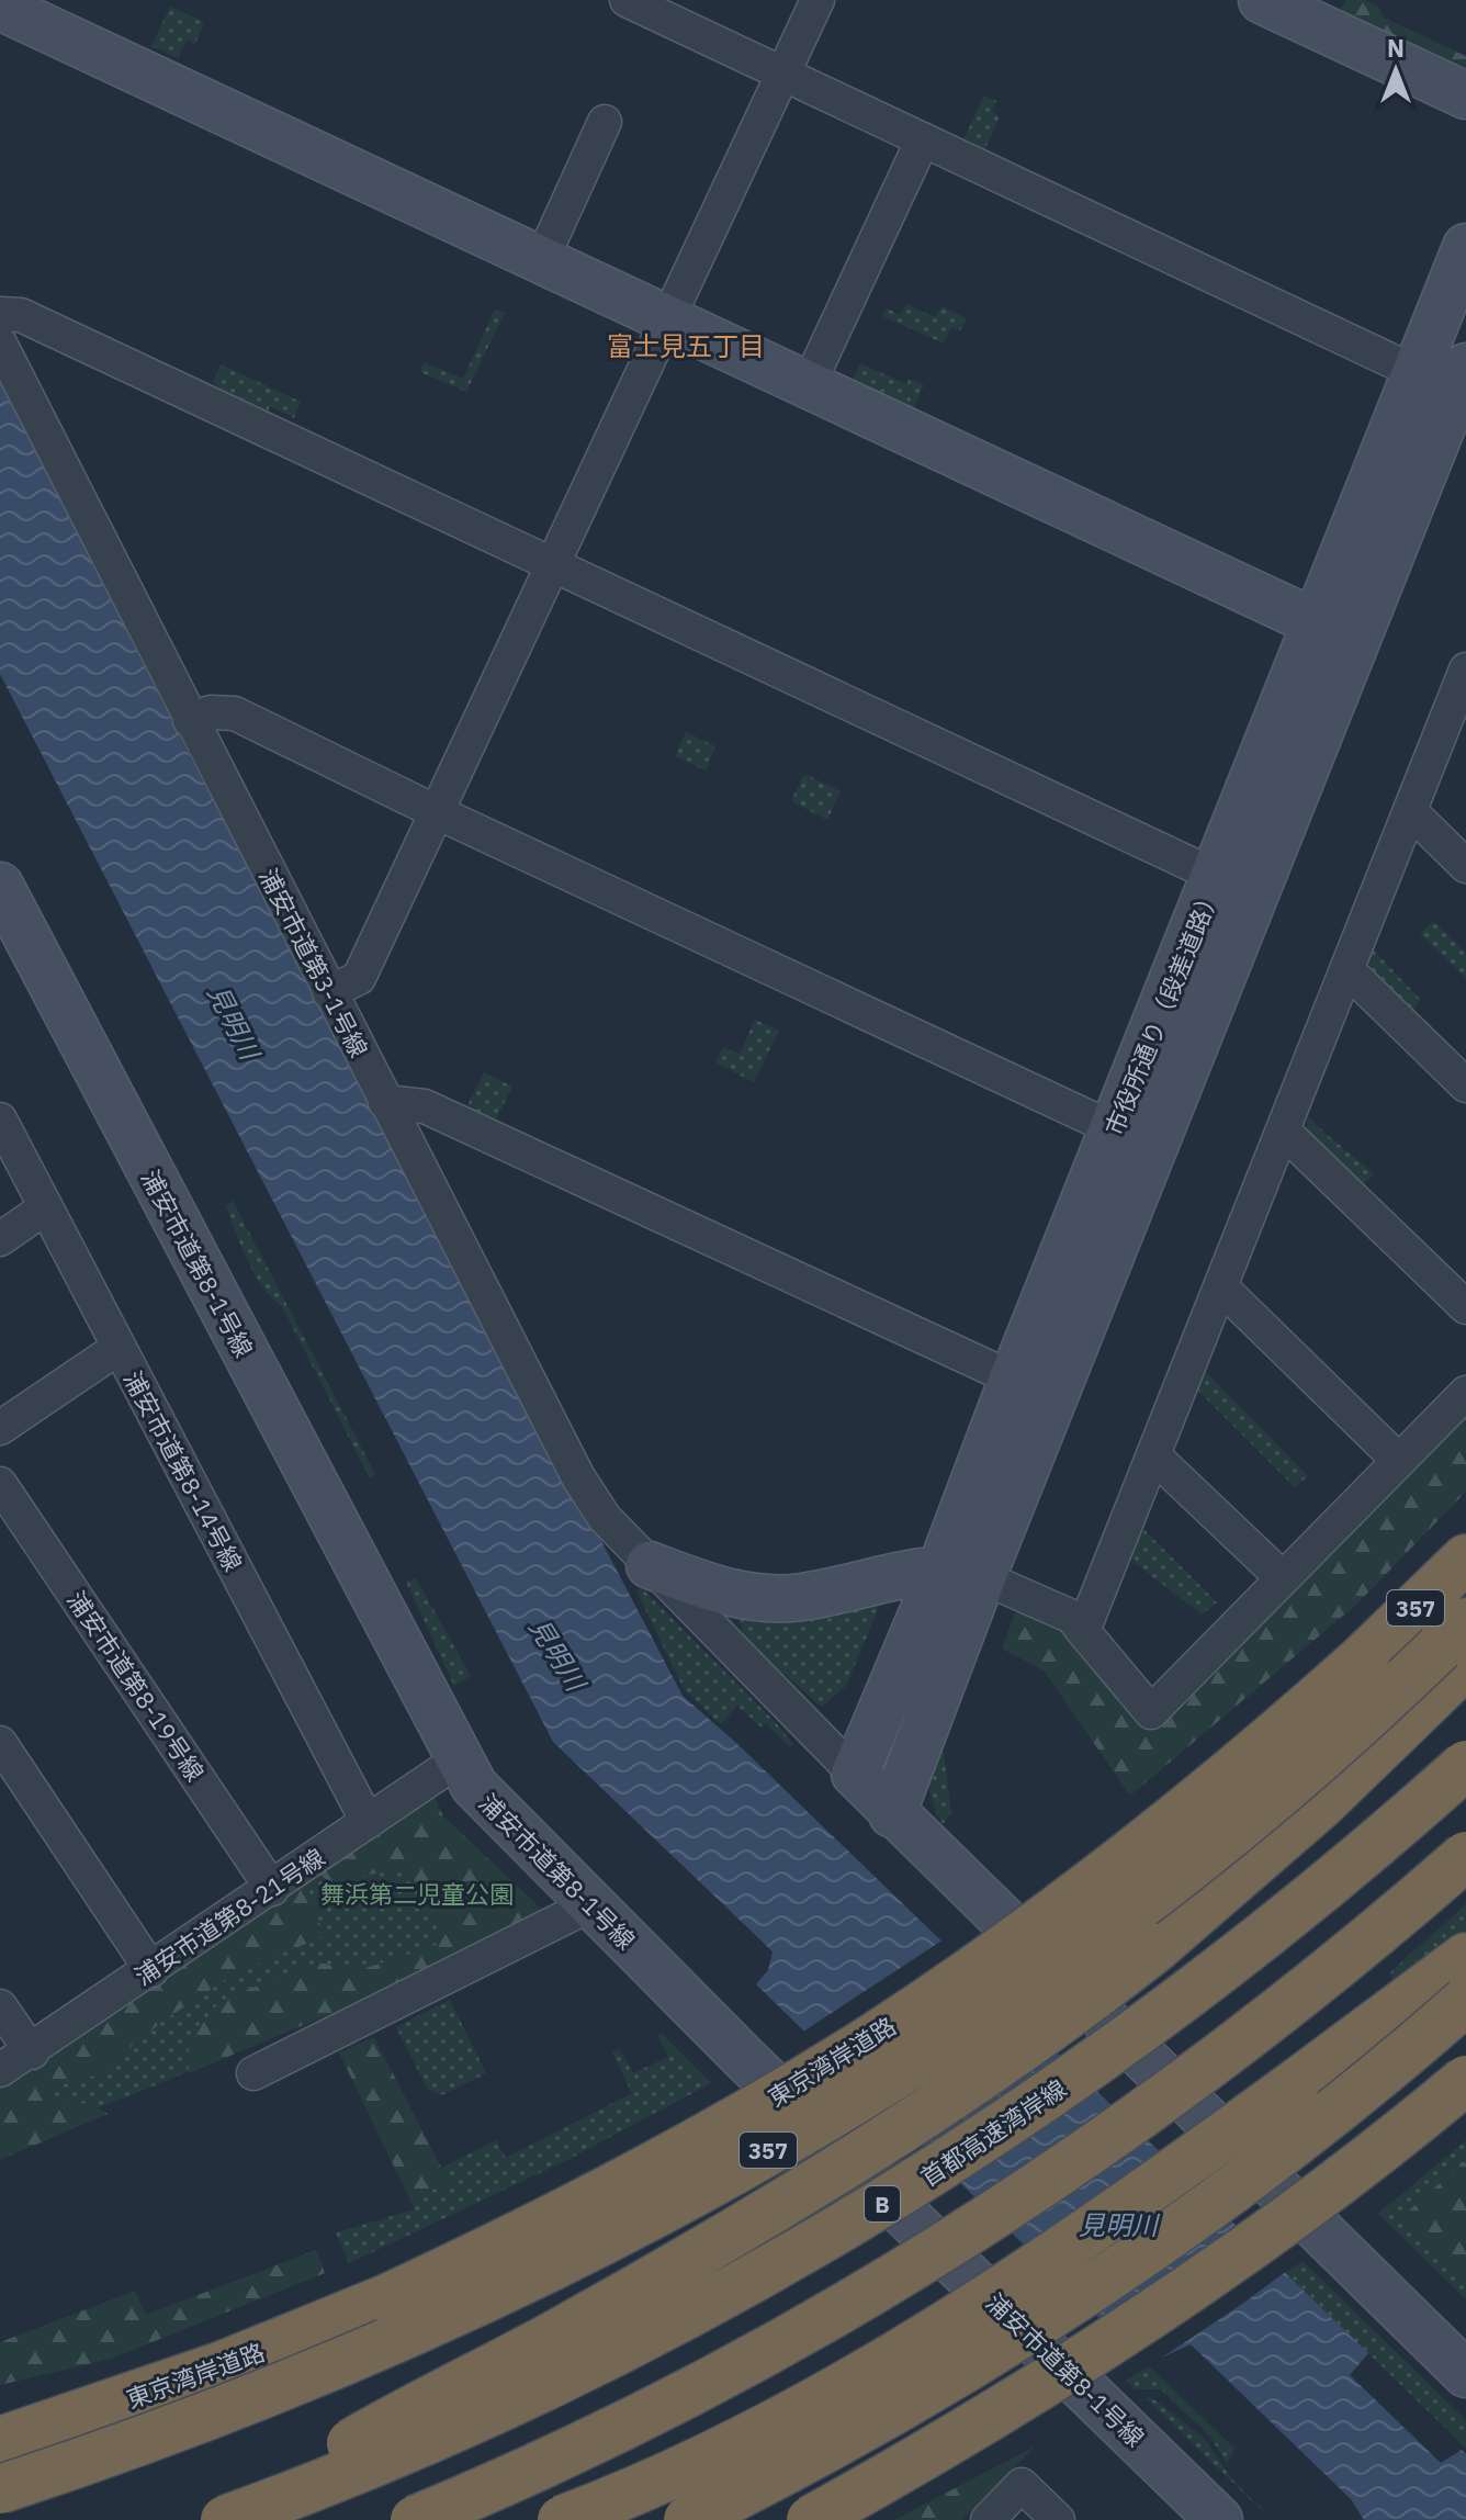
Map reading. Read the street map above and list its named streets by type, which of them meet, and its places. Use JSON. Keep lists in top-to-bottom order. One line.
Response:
{"streets":{"highway":["357","東京湾岸道路","首都高速湾岸線","B"],"street":["浦安市道第3-1号線","市役所通り（段差道路）","浦安市道第8-1号線","浦安市道第8-14号線","浦安市道第8-19号線","浦安市道第8-21号線"]},"crossings":[["浦安市道第3-1号線","市役所通り（段差道路）"],["浦安市道第8-1号線","浦安市道第8-21号線"],["浦安市道第8-14号線","浦安市道第8-21号線"],["浦安市道第8-19号線","浦安市道第8-21号線"]],"districts":["富士見五丁目"],"water":["見明川"],"parks":["舞浜第二児童公園"],"north":"top"}
